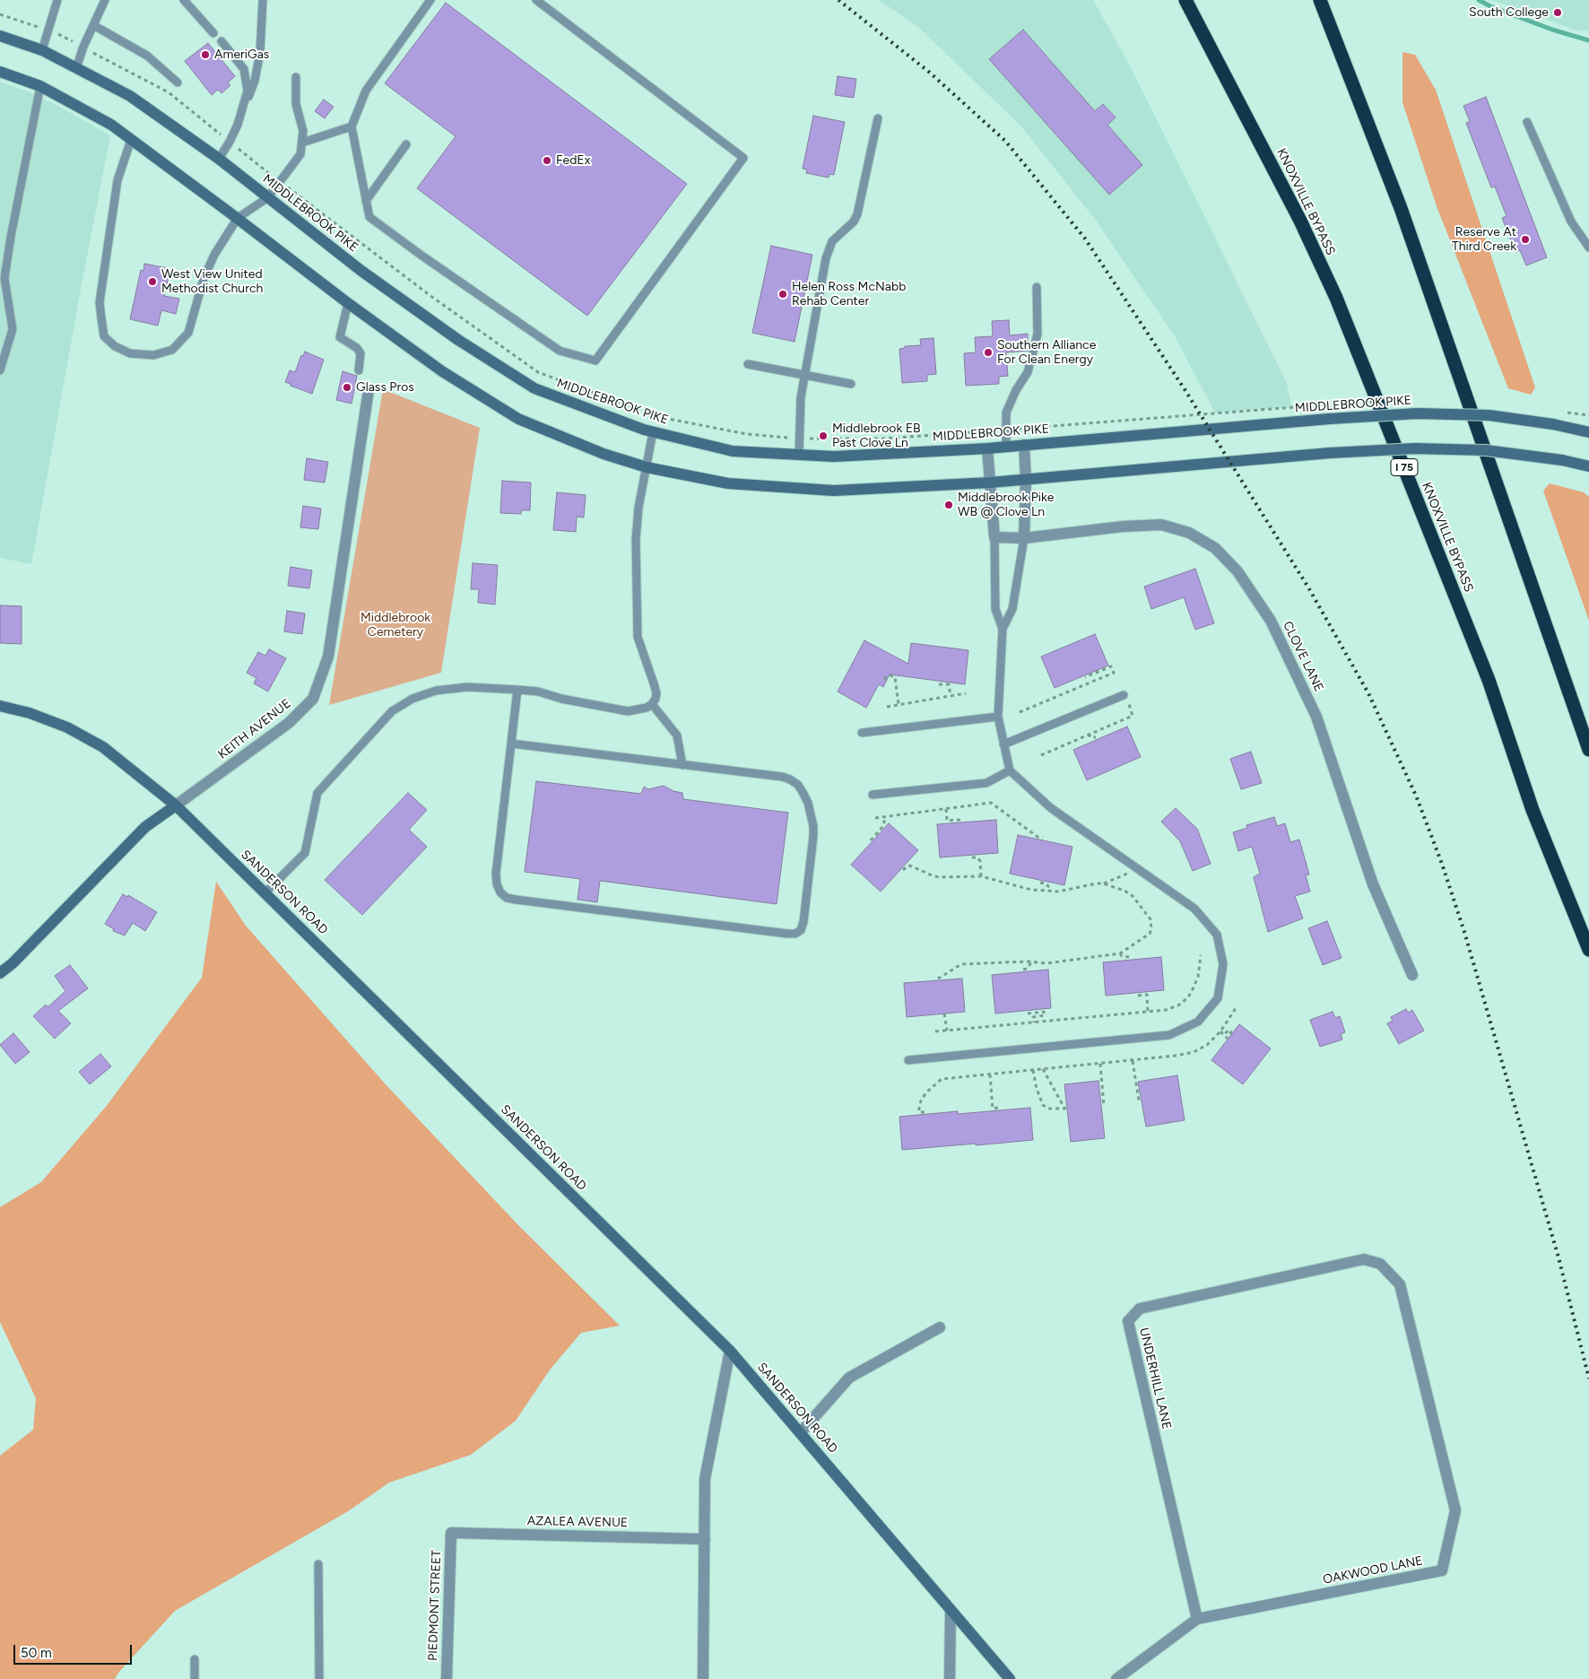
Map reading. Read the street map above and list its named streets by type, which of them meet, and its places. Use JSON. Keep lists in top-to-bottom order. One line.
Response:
{"streets":{"highway":["KNOXVILLE BYPASS","I 75"],"main road":["MIDDLEBROOK PIKE","KEITH AVENUE","SANDERSON ROAD"],"street":["CLOVE LANE","UNDERHILL LANE","AZALEA AVENUE","OAKWOOD LANE","PIEDMONT STREET"]},"crossings":[["KEITH AVENUE","SANDERSON ROAD"],["UNDERHILL LANE","OAKWOOD LANE"],["AZALEA AVENUE","PIEDMONT STREET"]],"parks":["Middlebrook Cemetery"],"places":["South College","AmeriGas","FedEx","Reserve At Third Creek","West View United Methodist Church","Helen Ross McNabb Rehab Center","Southern Alliance For Clean Energy","Glass Pros","Middlebrook EB Past Clove Ln","Middlebrook Pike WB @ Clove Ln"],"scale_bar":"50 m"}
